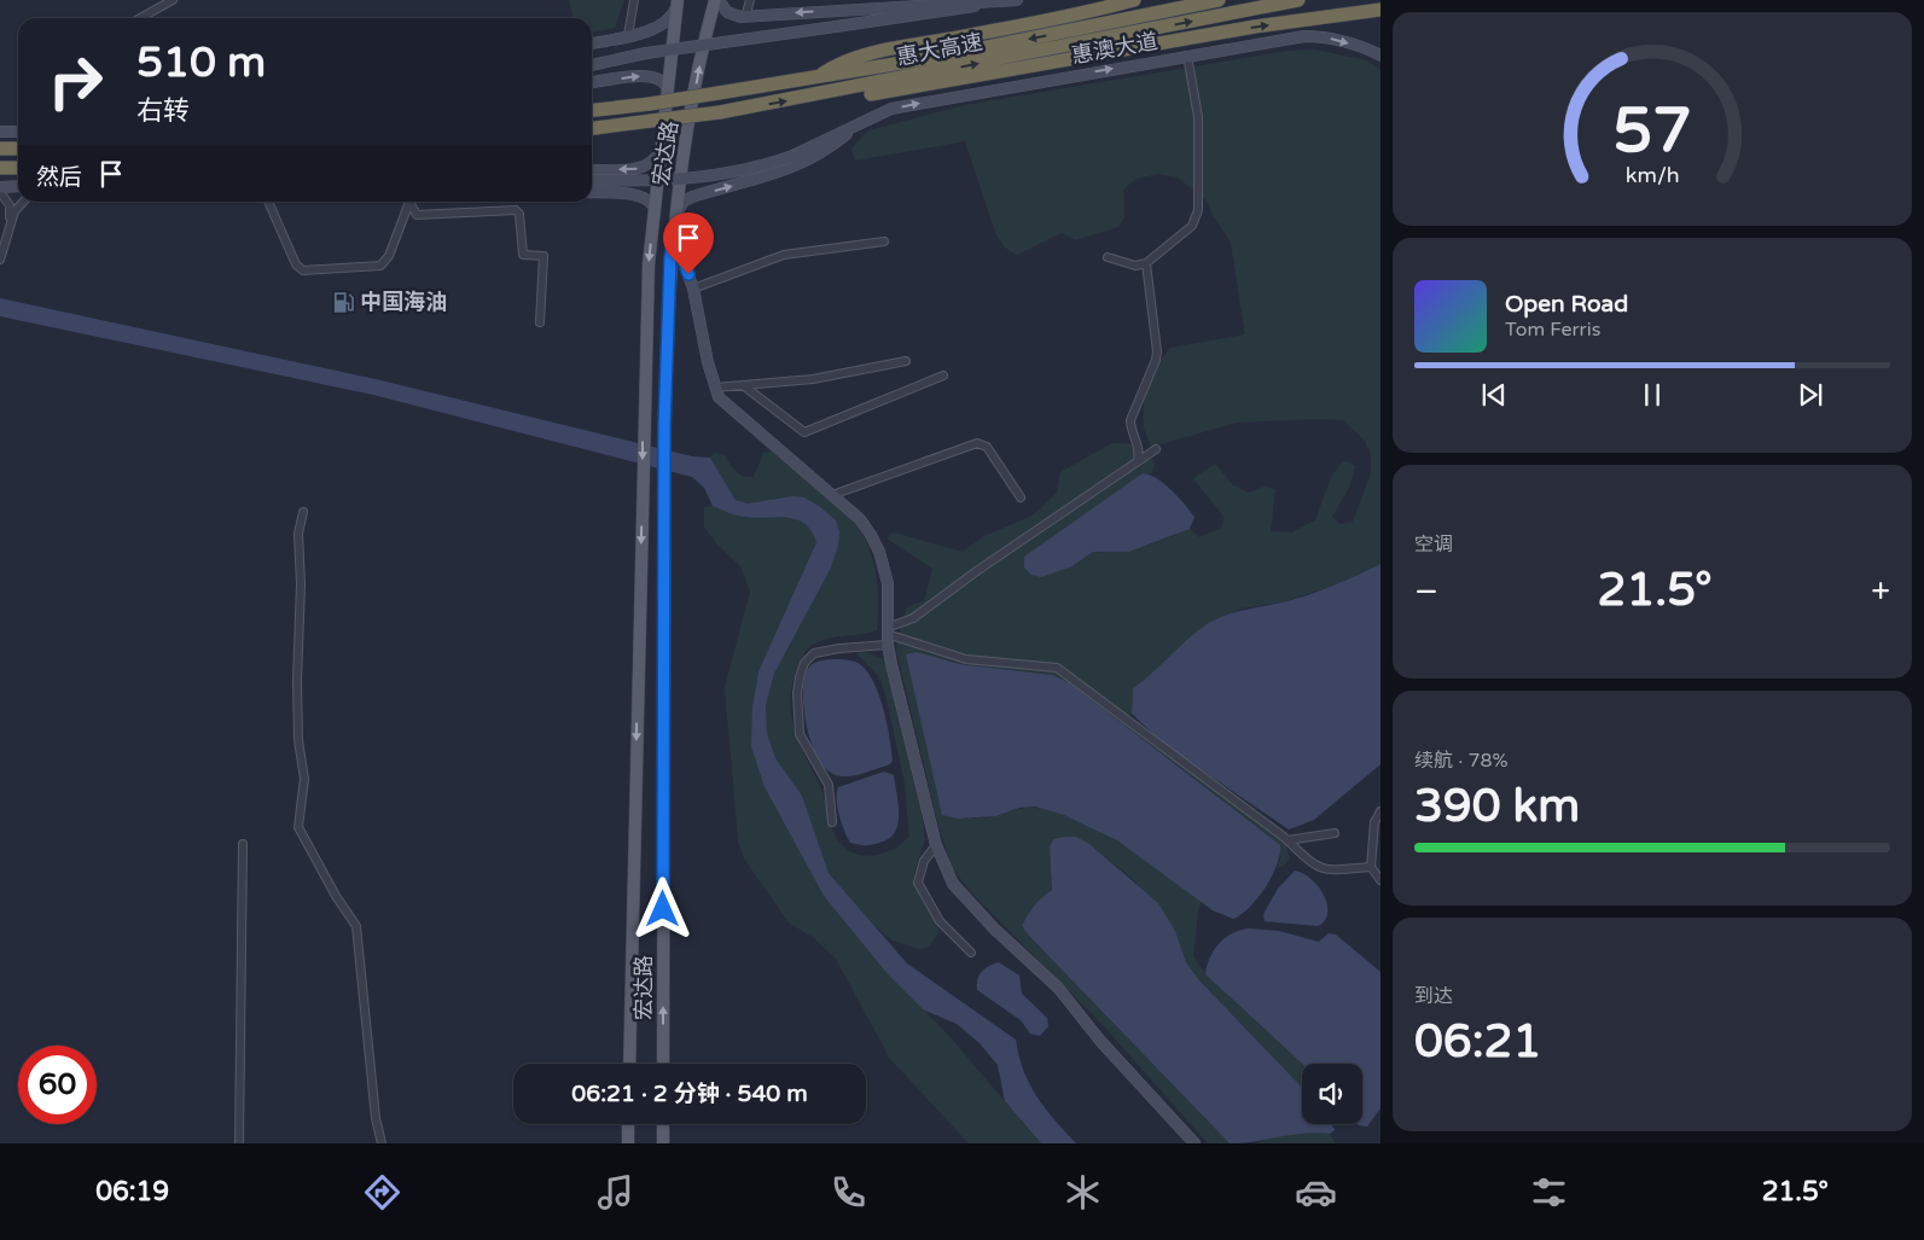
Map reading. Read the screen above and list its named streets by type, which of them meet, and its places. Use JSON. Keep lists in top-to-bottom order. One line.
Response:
{"streets":{"highway":["惠大高速"],"main road":["宏达路"],"street":["惠澳大道"]},"places":{"fuel station":["中国海油"]},"page":{"turn":["510 m","右转"],"then":"然后","song":["Open Road","Tom Ferris"],"tile":["空调",["续航 · 78%","390 km"],["到达","06:21"]],"heat":["−","21.5°","+"],"limit":"60","trip":"06:21 · 2 分钟 · 540 m","tabs":["06:19","21.5°"],"gauge":["57","km/h"]}}
